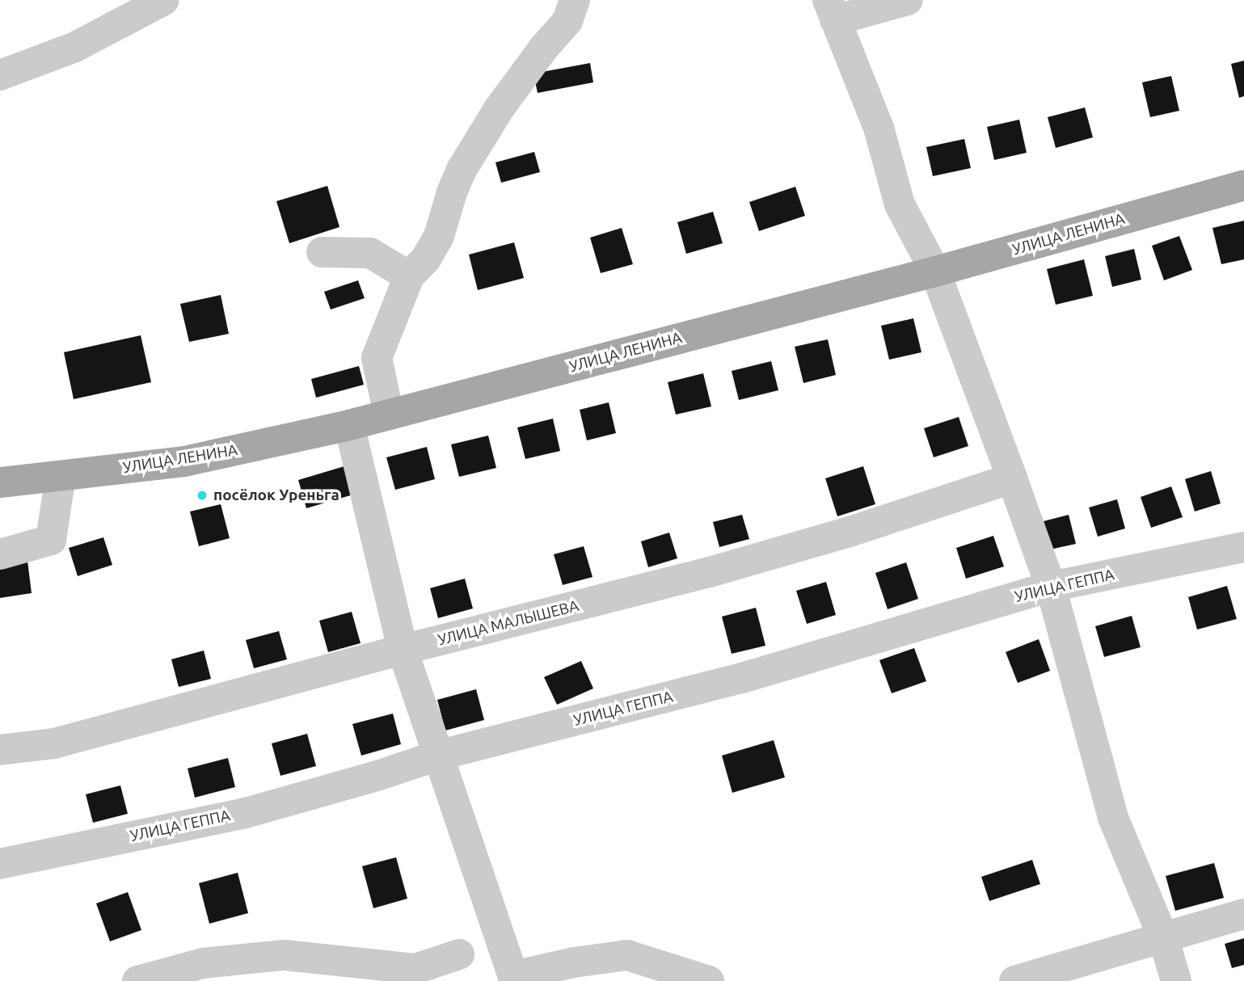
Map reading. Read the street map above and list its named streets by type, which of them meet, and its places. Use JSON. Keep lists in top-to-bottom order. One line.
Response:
{"streets":{"main road":["УЛИЦА ЛЕНИНА"],"street":["УЛИЦА ГЕППА","УЛИЦА МАЛЫШЕВА"]},"places":["посёлок Уреньга"]}
